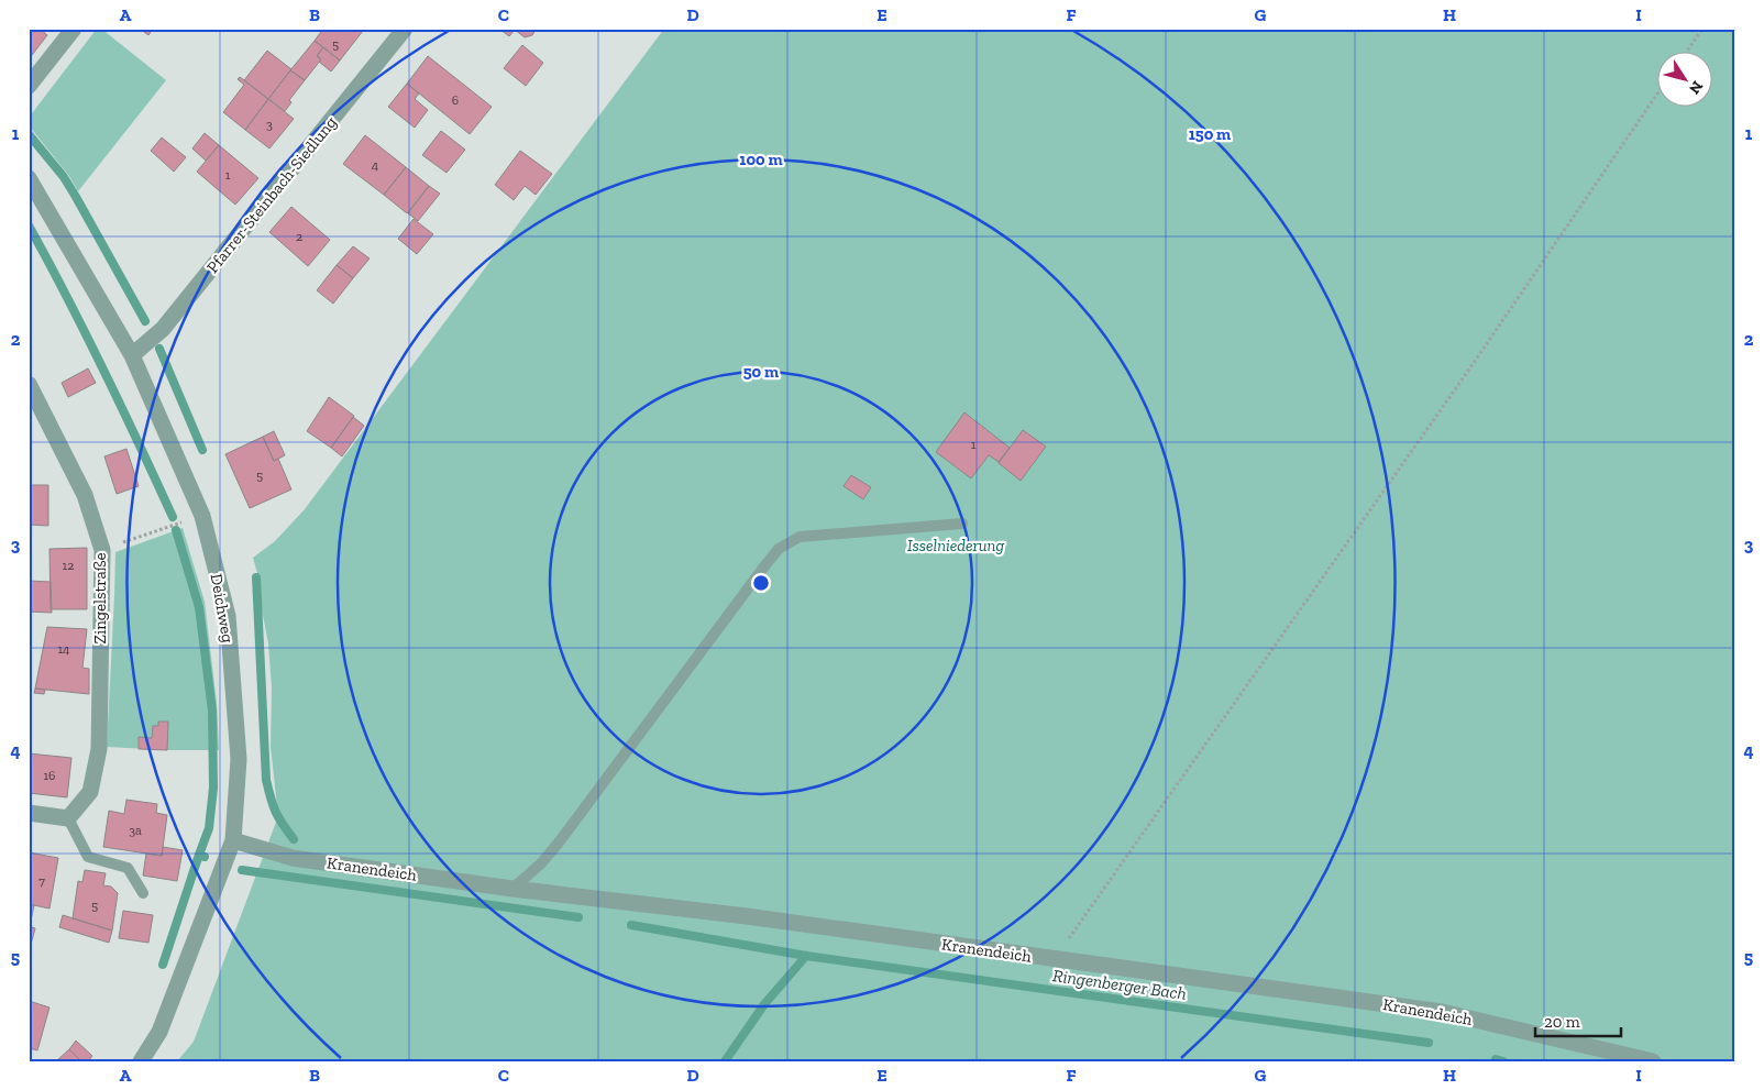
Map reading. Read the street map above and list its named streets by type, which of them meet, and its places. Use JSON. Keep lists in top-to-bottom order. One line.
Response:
{"streets":{"street":["Pfarrer-Steinbach-Siedlung","Zingelstraße","Deichweg","Kranendeich"]},"crossings":[["Pfarrer-Steinbach-Siedlung","Deichweg"],["Deichweg","Kranendeich"]],"water":["Ringenberger Bach"],"parks":["Isselniederung"],"house_numbers":["5","6","3","4","1","2","1","5","12","14","16","3a","7","5"],"scale_bar":"20 m","north":"bottom right","grid":{"columns":["A","B","C","D","E","F","G","H","I"],"rows":["1","2","3","4","5"]},"rings":["150 m","100 m","50 m"]}
